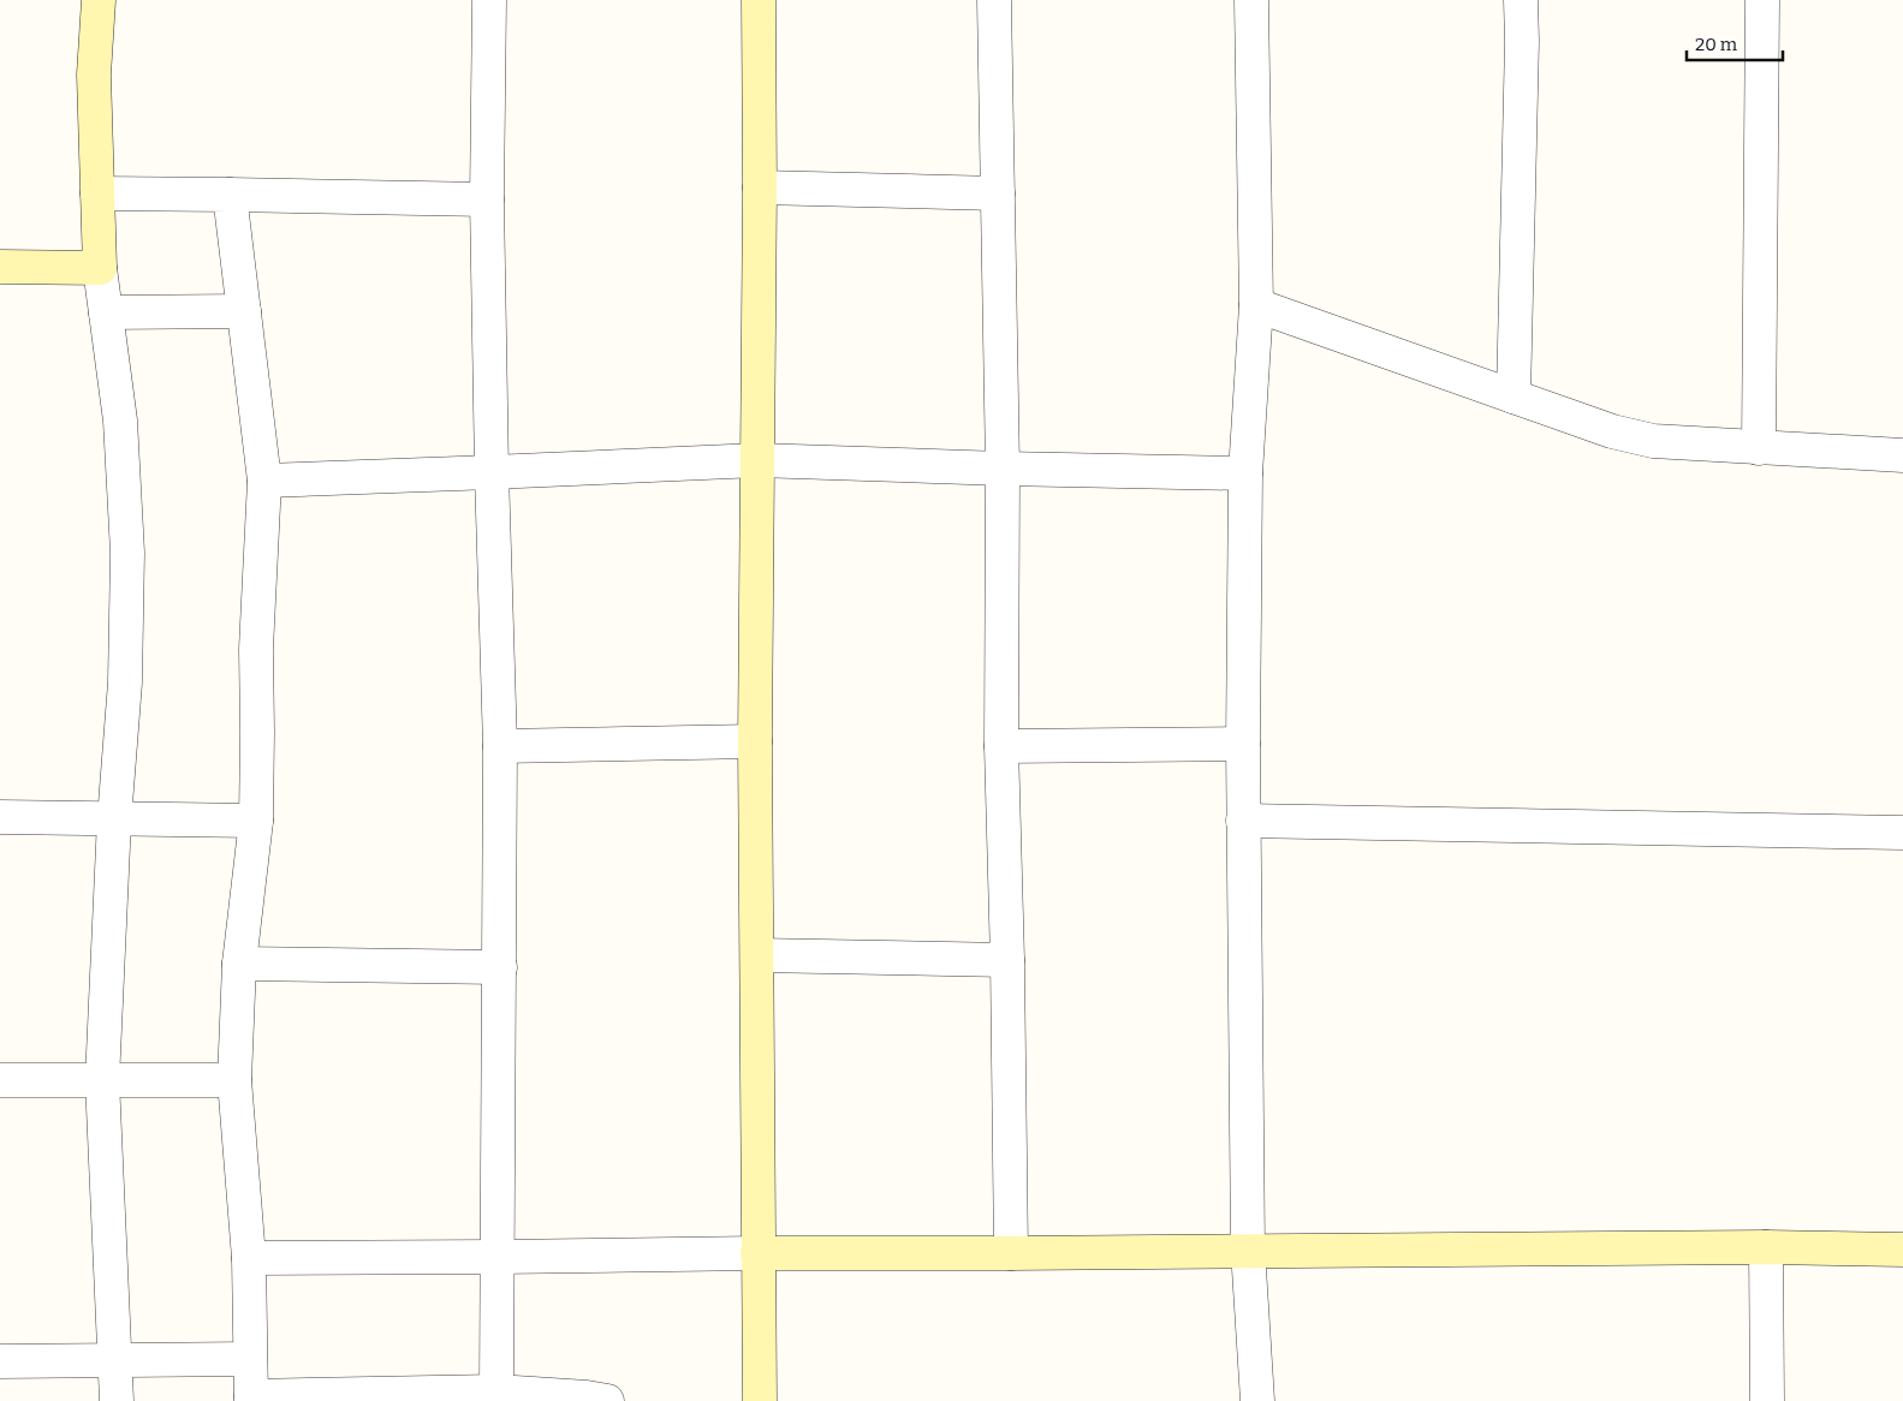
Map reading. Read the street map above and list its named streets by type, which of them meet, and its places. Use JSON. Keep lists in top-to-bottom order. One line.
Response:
{"scale_bar":"20 m"}
